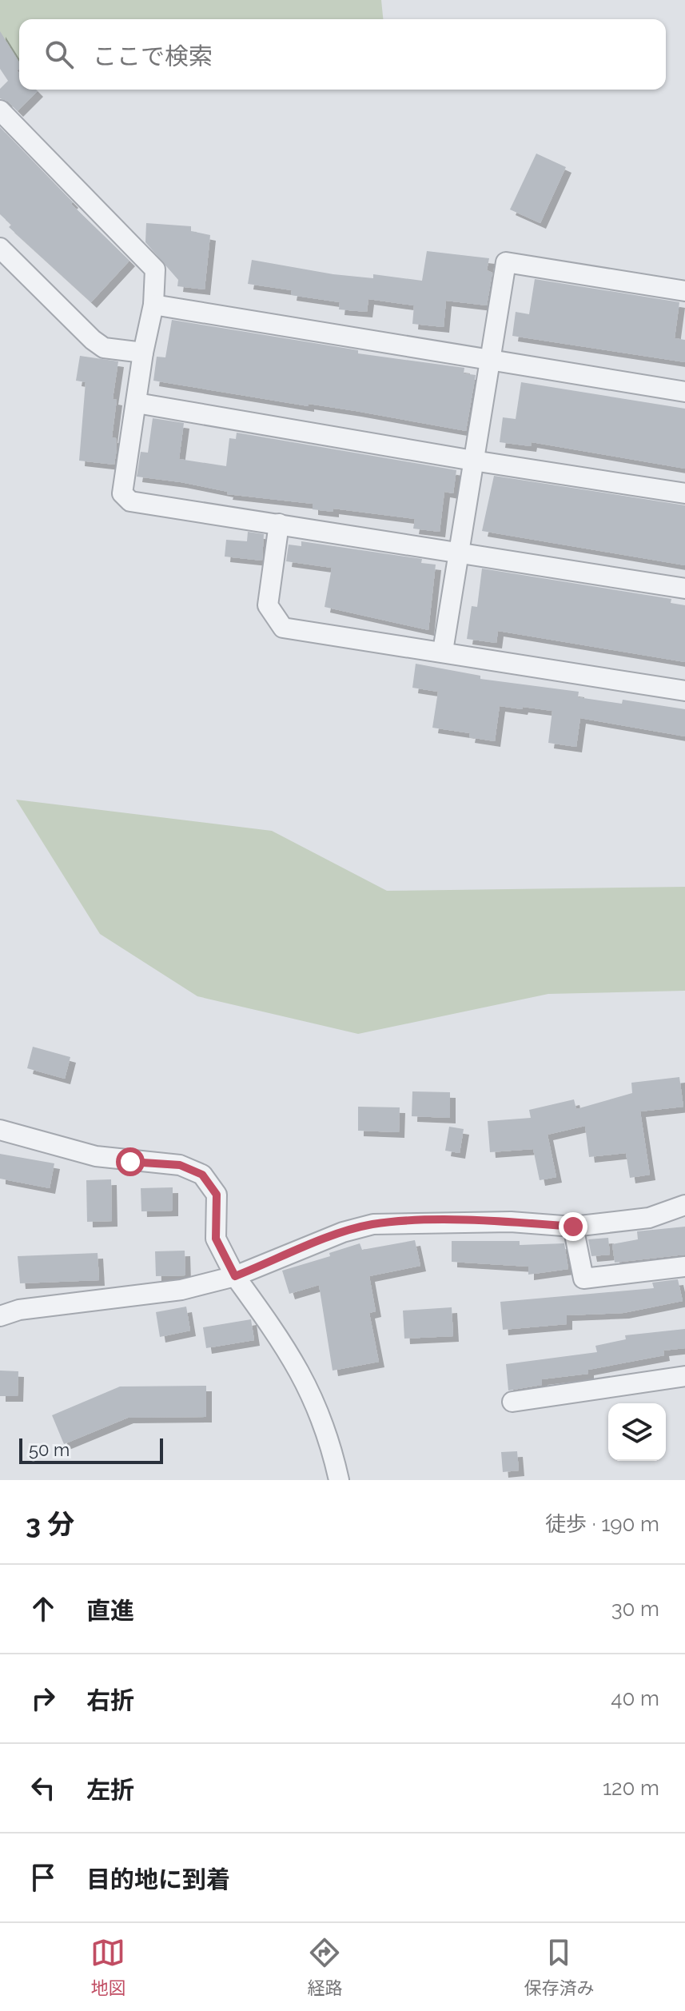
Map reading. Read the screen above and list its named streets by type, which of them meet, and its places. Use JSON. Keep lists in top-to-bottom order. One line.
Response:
{"scale_bar":"50 m","page":{"search":"ここで検索","scale":"50 m","heading":["3 分","徒歩 · 190 m"],"list":[["直進","30 m"],["右折","40 m"],["左折","120 m"],"目的地に到着"],"nav":["地図","経路","保存済み"]}}
